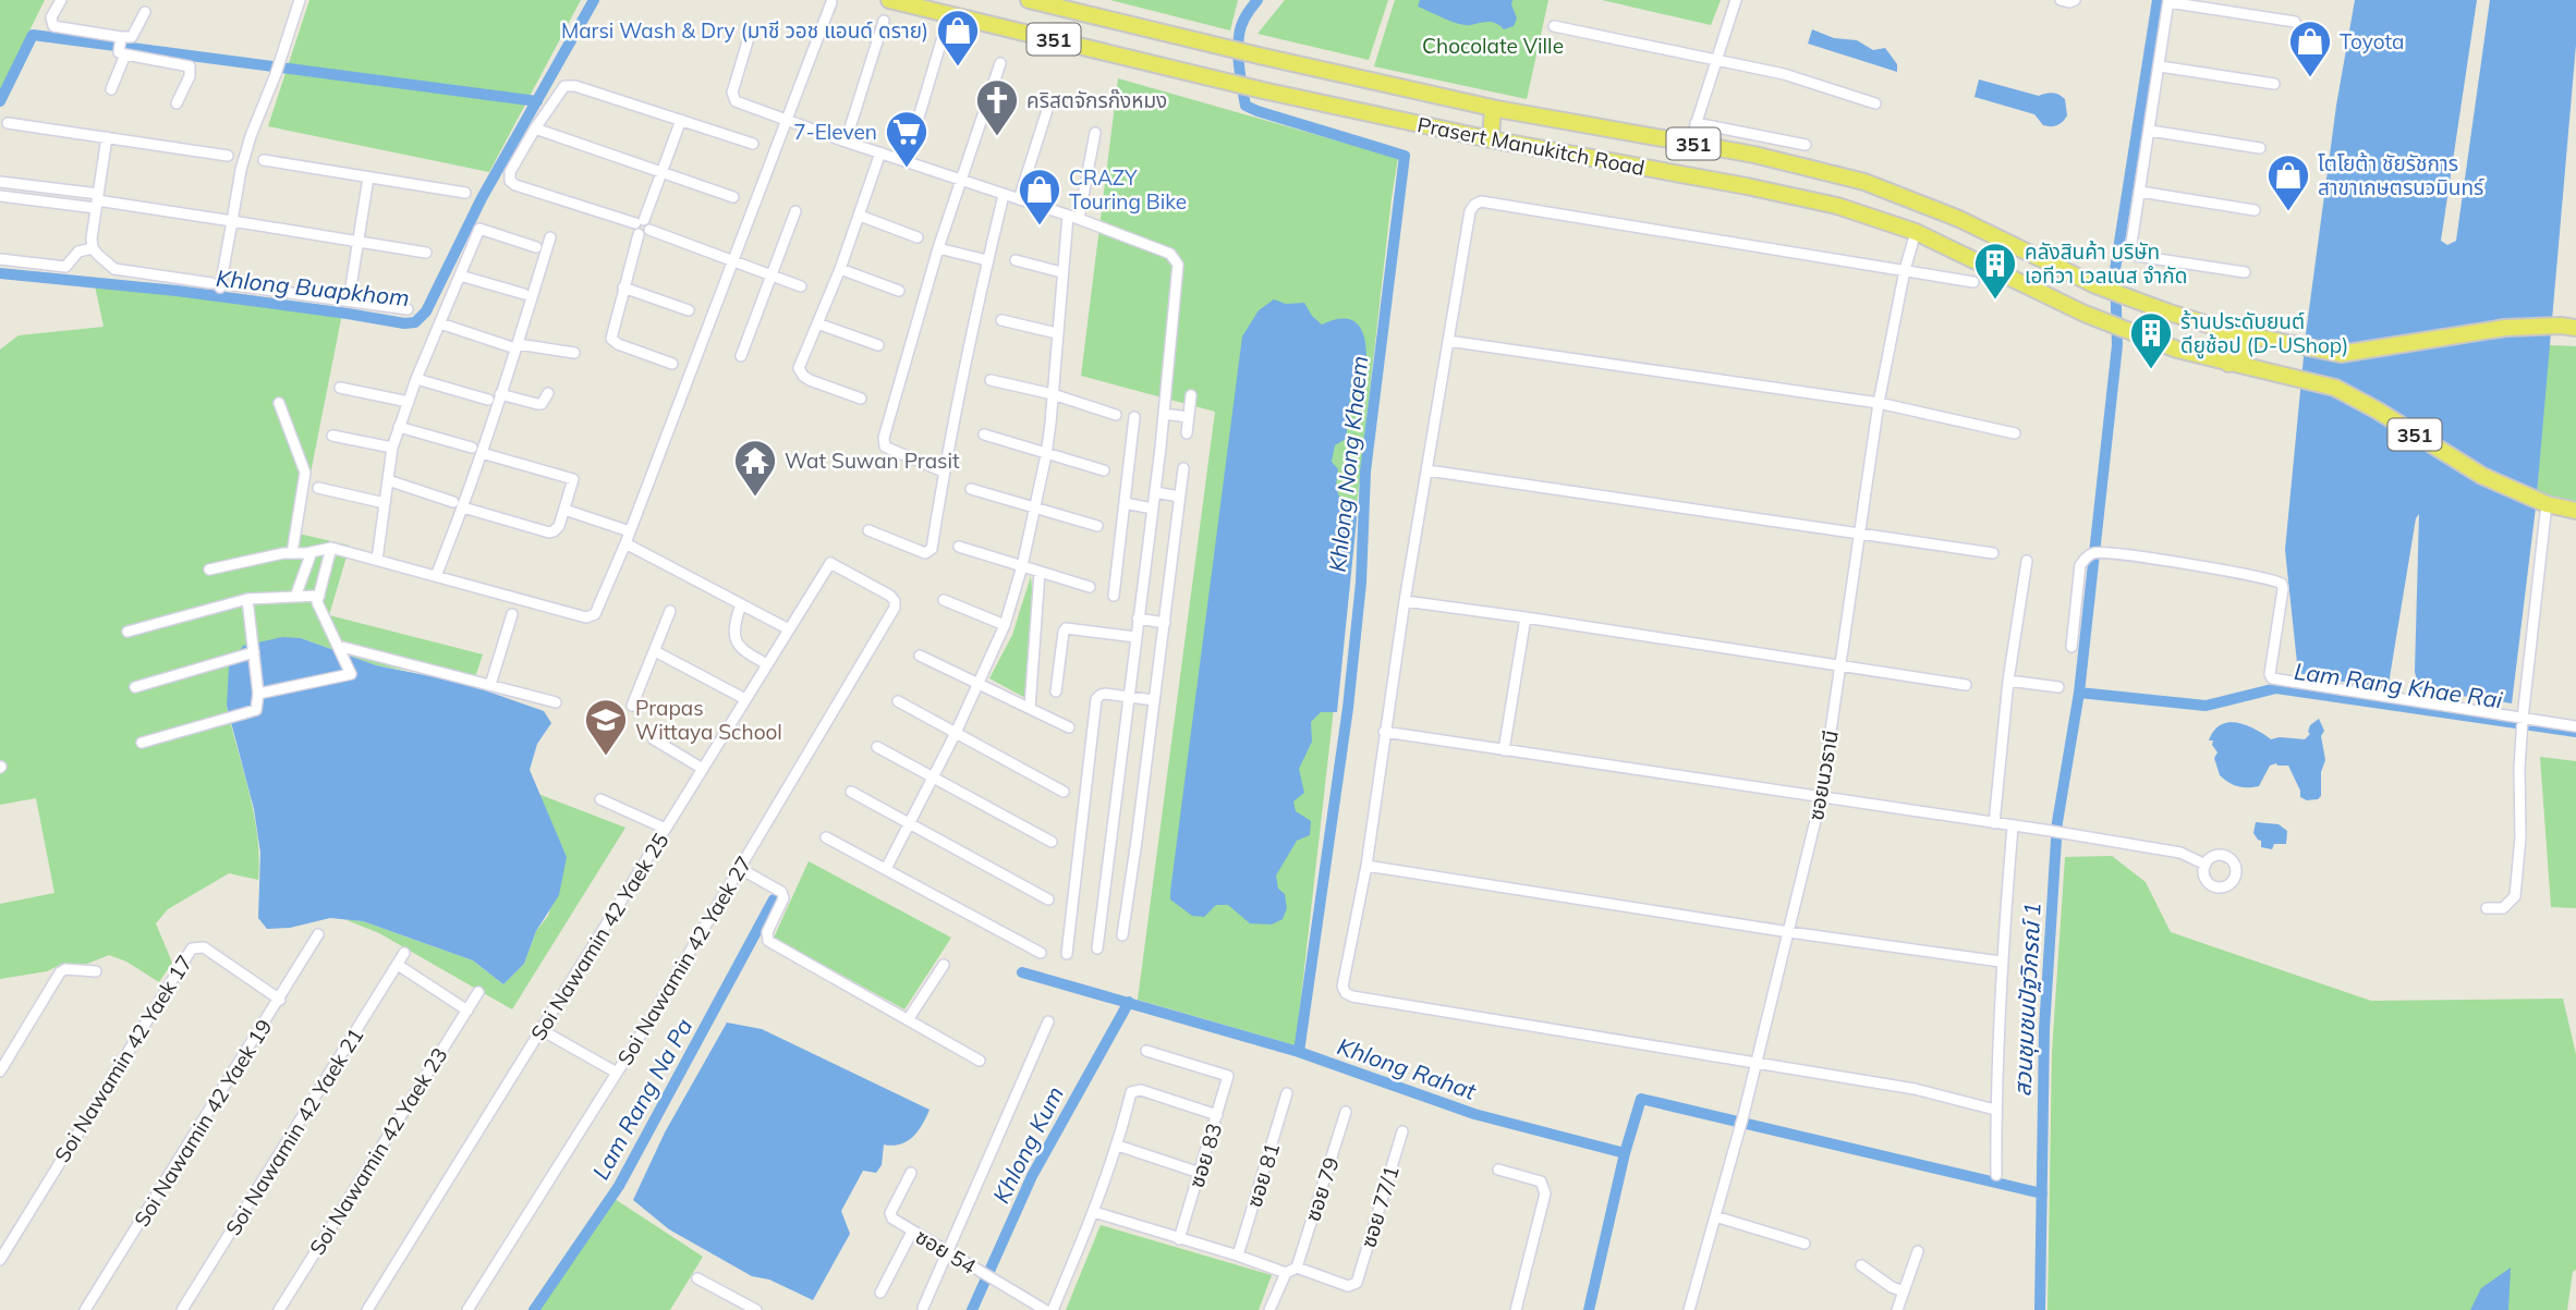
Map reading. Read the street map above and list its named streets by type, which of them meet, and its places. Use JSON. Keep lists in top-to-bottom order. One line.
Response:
{"streets":{"main road":["351","Prasert Manukitch Road"],"street":["ซอยนวธานี","Soi Nawamin 42 Yaek 25","Soi Nawamin 42 Yaek 27","Soi Nawamin 42 Yaek 17","Soi Nawamin 42 Yaek 19","Soi Nawamin 42 Yaek 21","Soi Nawamin 42 Yaek 23","ซอย 83","ซอย 81","ซอย 79","ซอย 77/1","ซอย 54"]},"crossings":[["Prasert Manukitch Road","ซอยนวธานี"],["Soi Nawamin 42 Yaek 25","Soi Nawamin 42 Yaek 27"],["Soi Nawamin 42 Yaek 17","Soi Nawamin 42 Yaek 19"],["ซอย 79","ซอย 77/1"]],"water":["Khlong Buapkhom","Khlong Nong Khaem","Lam Rang Khae Rai","สวนชุมชนปัฐวิกรณ์ 1","Khlong Rahat","Lam Rang Na Pa","Khlong Kum"],"parks":["Chocolate Ville"],"places":{"shop":["Marsi Wash & Dry (มาชี วอช แอนด์ ดราย)","Toyota","โตโยต้า ชัยรัชการ สาขาเกษตรนวมินทร์","CRAZY Touring Bike"],"church":["คริสตจักรก๊งหมง"],"supermarket":["7-Eleven"],"building":["คลังสินค้า บริษัท เอทีวา เวลเนส จำกัด","ร้านประดับยนต์ ดียูช้อป (D-UShop)"],"temple":["Wat Suwan Prasit"],"school or university":["Prapas Wittaya School"]}}
